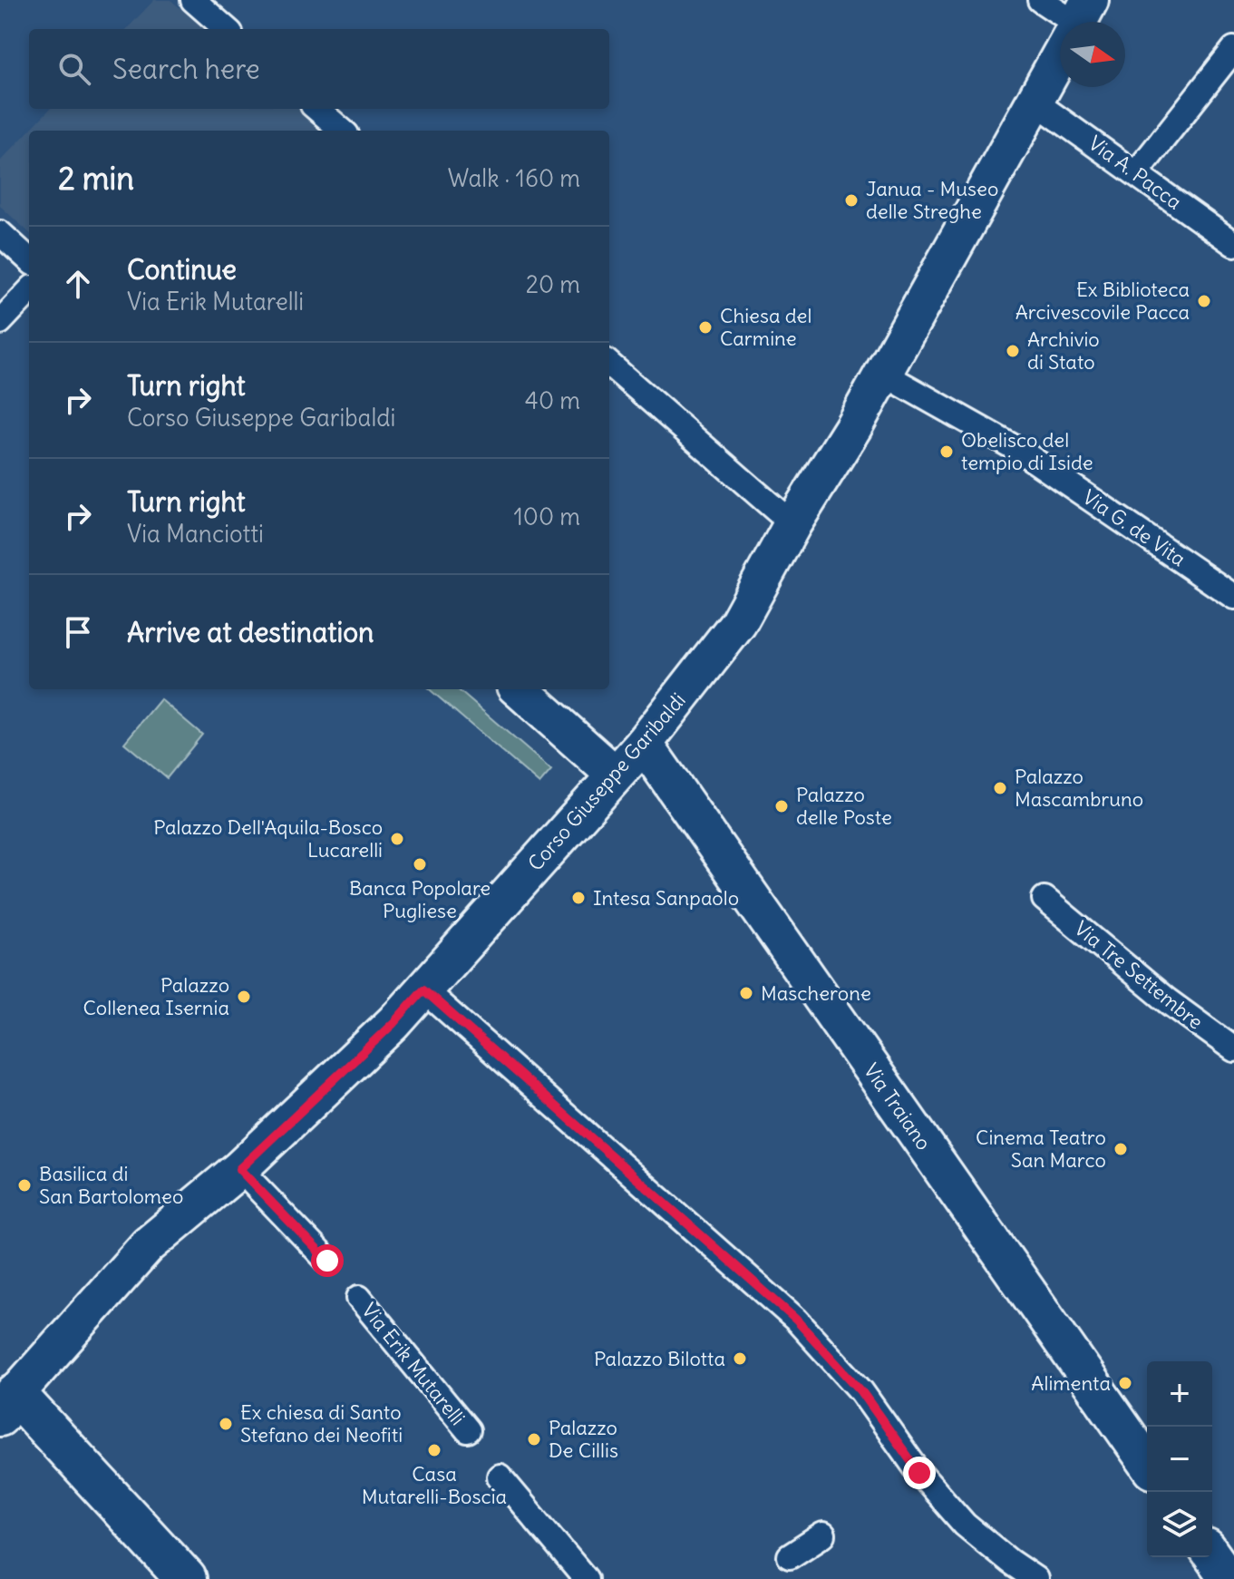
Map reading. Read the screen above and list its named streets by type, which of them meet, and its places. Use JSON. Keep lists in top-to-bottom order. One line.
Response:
{"streets":{"street":["Corso Giuseppe Garibaldi","Via Traiano"],"lane":["Via A. Pacca","Via G. de Vita","Via Tre Settembre","Via Erik Mutarelli"]},"crossings":[["Via A. Pacca","Corso Giuseppe Garibaldi"],["Via G. de Vita","Corso Giuseppe Garibaldi"],["Corso Giuseppe Garibaldi","Via Traiano"]],"places":["Janua - Museo delle Streghe","Ex Biblioteca Arcivescovile Pacca","Chiesa del Carmine","Archivio di Stato","Obelisco del tempio di Iside","Palazzo Mascambruno","Palazzo delle Poste","Palazzo Dell'Aquila-Bosco Lucarelli","Banca Popolare Pugliese","Intesa Sanpaolo","Mascherone","Palazzo Collenea Isernia","Cinema Teatro San Marco","Basilica di San Bartolomeo","Palazzo Bilotta","Alimenta","Ex chiesa di Santo Stefano dei Neofiti","Palazzo De Cillis","Casa Mutarelli-Boscia"],"north":"right","page":{"search":"Search here","heading":["2 min","Walk · 160 m"],"list":[["Continue","Via Erik Mutarelli","20 m"],["Turn right","Corso Giuseppe Garibaldi","40 m"],["Turn right","Via Manciotti","100 m"],"Arrive at destination"],"map_buttons":["+","−"]}}
